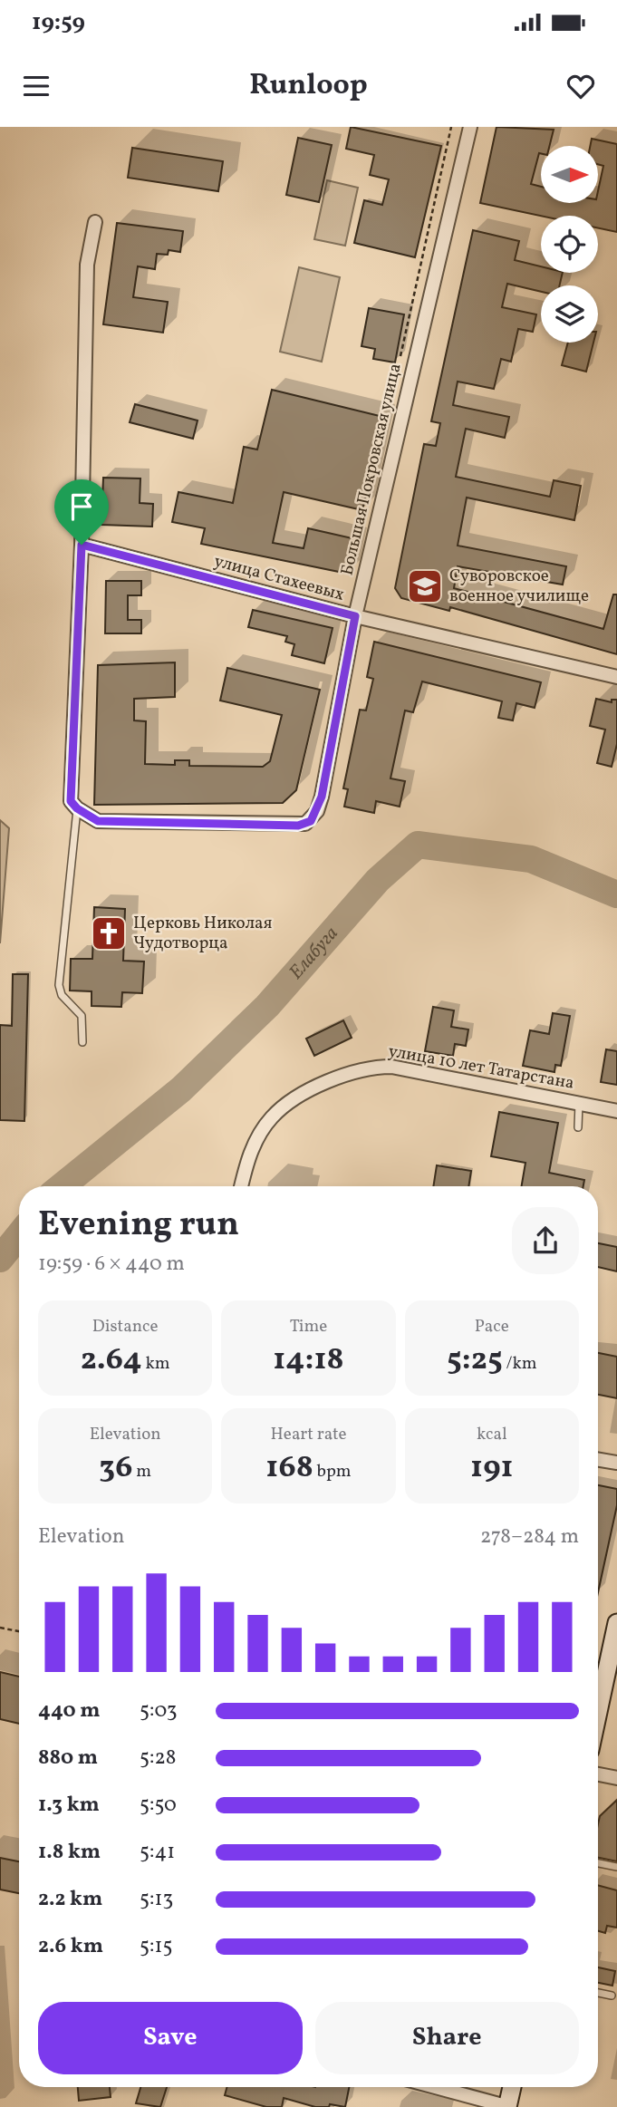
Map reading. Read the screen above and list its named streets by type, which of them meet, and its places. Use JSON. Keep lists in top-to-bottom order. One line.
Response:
{"streets":{"street":["Большая Покровская улица","улица Стахеевых","улица 10 лет Татарстана"]},"crossings":[["Большая Покровская улица","улица Стахеевых"]],"water":["Елабуга"],"places":{"school or university":["Суворовское военное училище"],"church":["Церковь Николая Чудотворца"]},"north":"right","page":{"status":"19:59","header":"Runloop","heading":["Evening run","19:59 · 6 × 440 m"],"stats":[["Distance","2.64 km"],["Time","14:18"],["Pace","5:25 /km"],["Elevation","36 m"],["Heart rate","168 bpm"],["kcal","191"]],"chart":["Elevation","278–284 m"],"list":[{"name":"440 m","note":"5:03"},{"name":"880 m","note":"5:28"},{"name":"1.3 km","note":"5:50"},{"name":"1.8 km","note":"5:41"},{"name":"2.2 km","note":"5:13"},{"name":"2.6 km","note":"5:15"}],"buttons":["Save","Share"]}}
